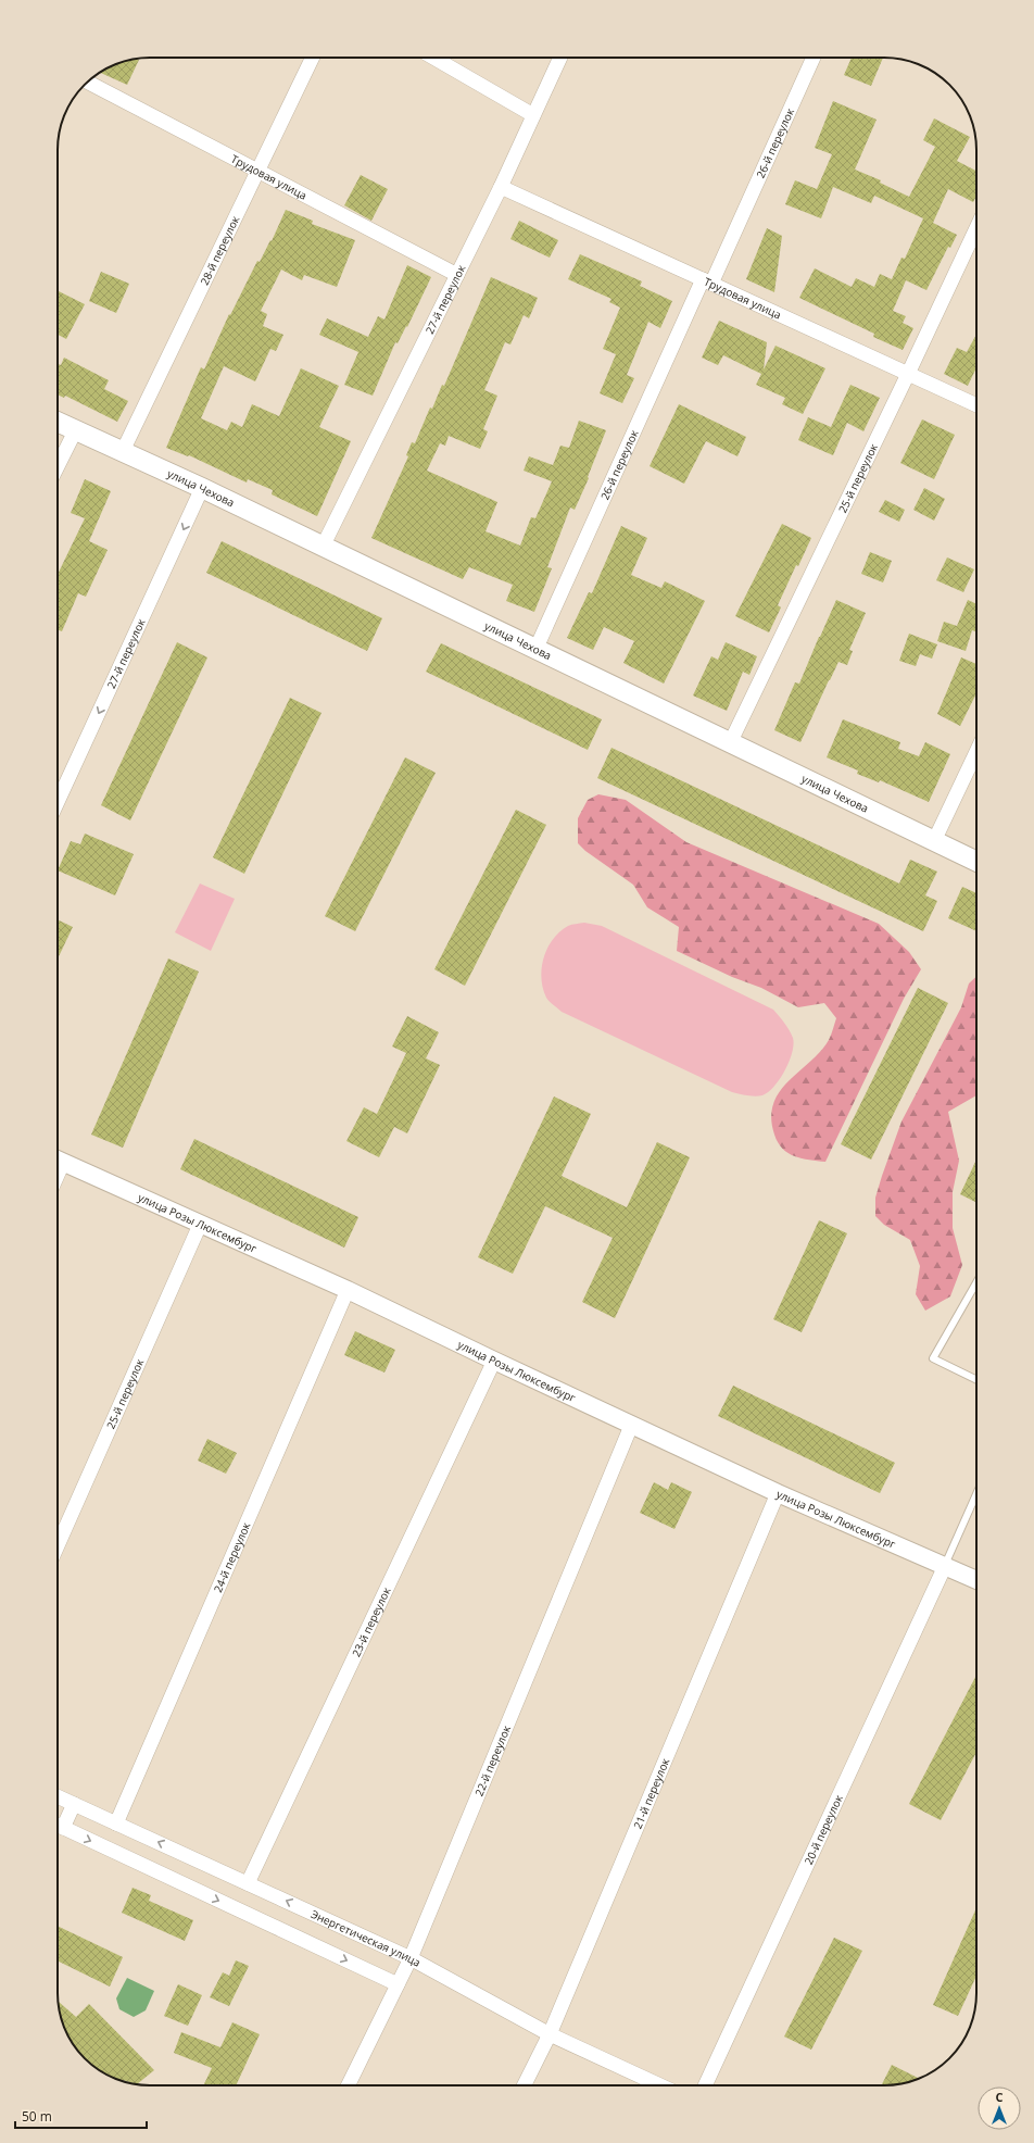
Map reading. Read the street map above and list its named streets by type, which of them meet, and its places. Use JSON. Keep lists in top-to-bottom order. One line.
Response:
{"streets":{"main road":["улица Чехова"],"street":["26-й переулок","Трудовая улица","28-й переулок","27-й переулок","25-й переулок","улица Розы Люксембург","24-й переулок","23-й переулок","22-й переулок","21-й переулок","20-й переулок","Энергетическая улица"]},"crossings":[["26-й переулок","Трудовая улица"],["26-й переулок","улица Чехова"],["Трудовая улица","28-й переулок"],["Трудовая улица","27-й переулок"],["Трудовая улица","25-й переулок"],["28-й переулок","улица Чехова"],["27-й переулок","улица Чехова"],["25-й переулок","улица Чехова"],["25-й переулок","улица Розы Люксембург"],["улица Розы Люксембург","24-й переулок"],["улица Розы Люксембург","23-й переулок"],["улица Розы Люксембург","22-й переулок"],["улица Розы Люксембург","21-й переулок"],["улица Розы Люксембург","20-й переулок"],["24-й переулок","Энергетическая улица"],["23-й переулок","Энергетическая улица"],["22-й переулок","Энергетическая улица"],["21-й переулок","Энергетическая улица"]],"one_way":["27-й переулок"],"scale_bar":"50 m","north":"top"}
